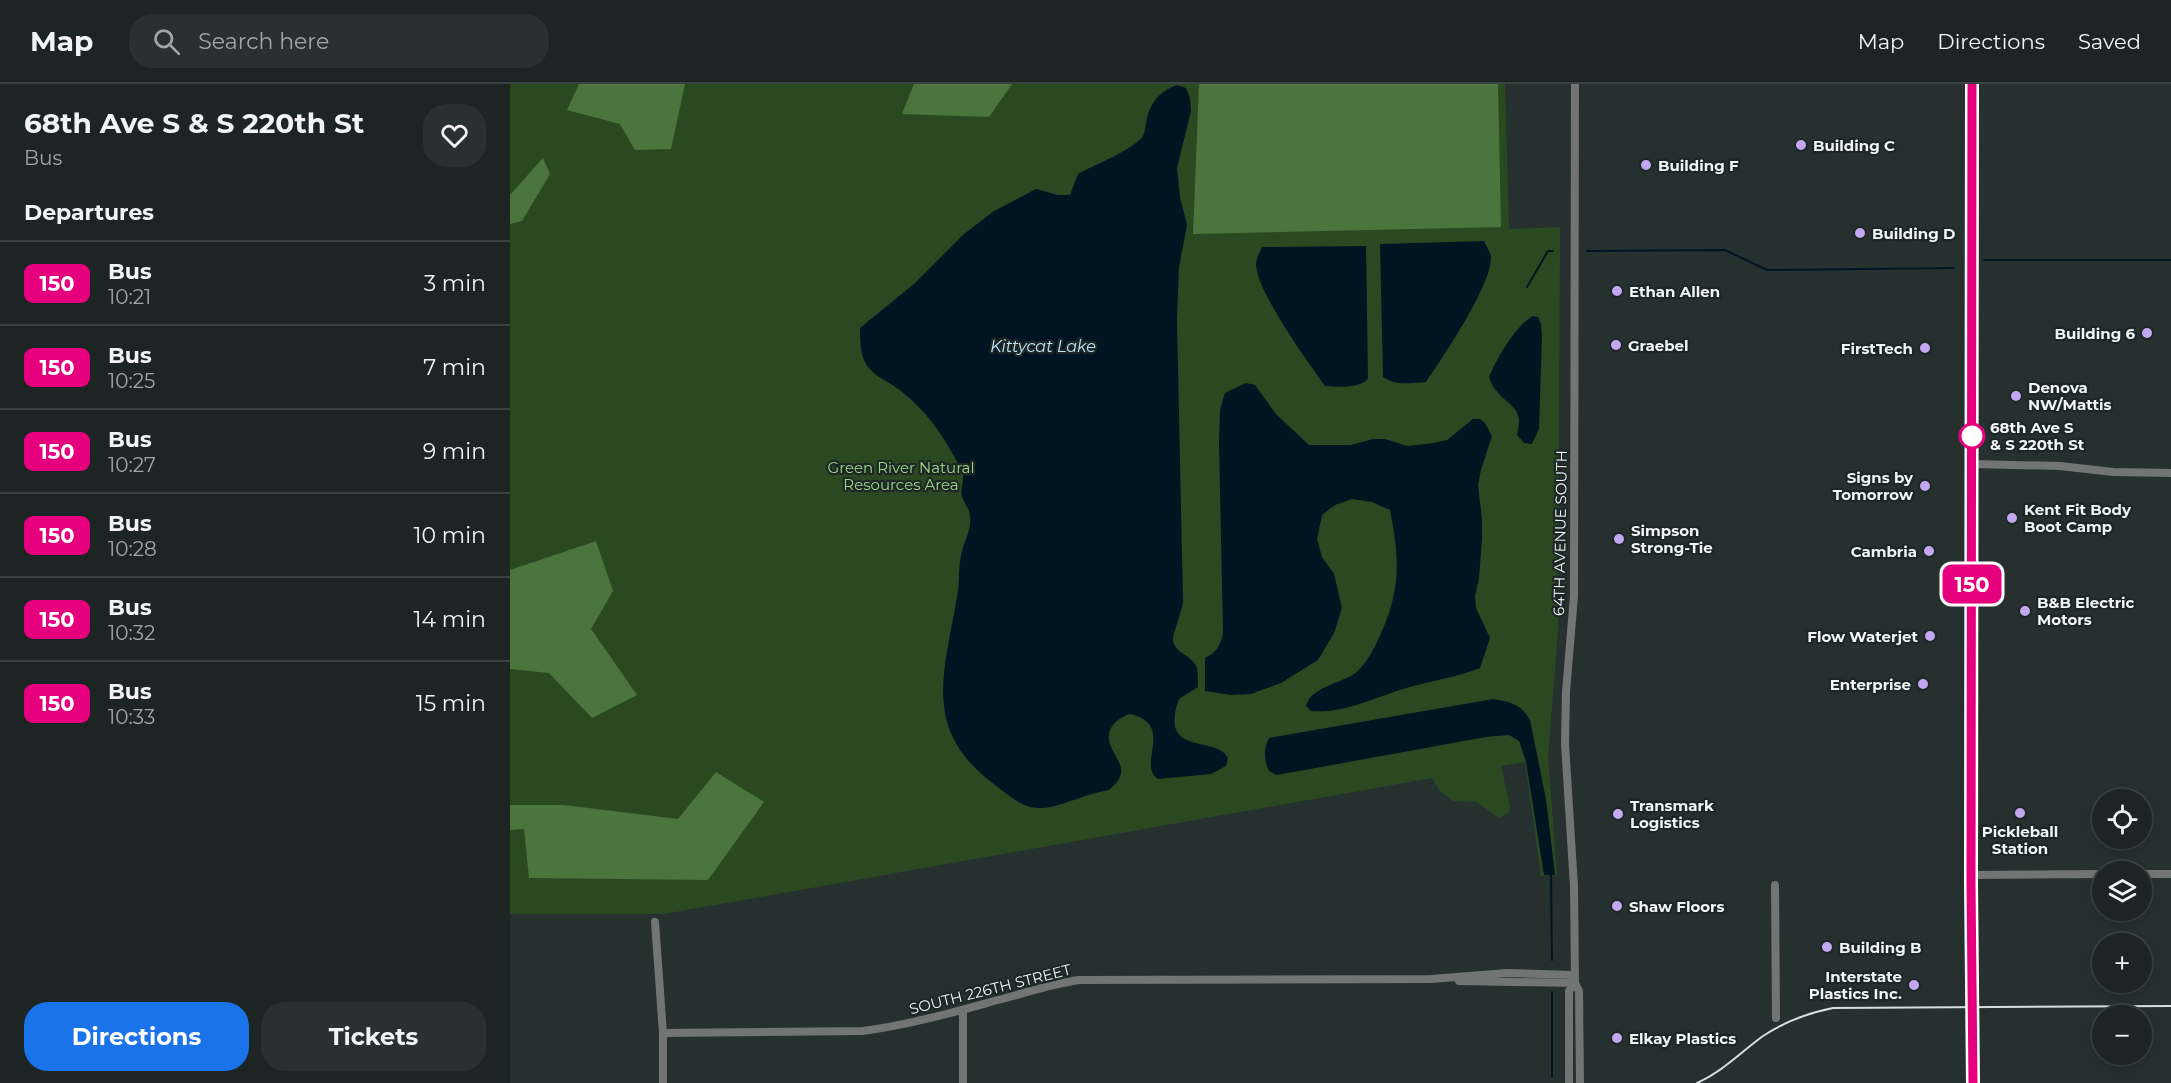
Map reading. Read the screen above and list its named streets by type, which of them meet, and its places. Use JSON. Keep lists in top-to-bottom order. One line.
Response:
{"streets":{"street":["64TH AVENUE SOUTH","SOUTH 226TH STREET"]},"crossings":[["64TH AVENUE SOUTH","SOUTH 226TH STREET"]],"water":["Kittycat Lake"],"parks":["Green River Natural Resources Area"],"places":["Building C","Building F","Building D","Ethan Allen","Building 6","Graebel","FirstTech","Denova NW/Mattis","68th Ave S & S 220th St","Signs by Tomorrow","Kent Fit Body Boot Camp","Simpson Strong-Tie","Cambria","B&B Electric Motors","Flow Waterjet","Enterprise","Pickleball Station","Transmark Logistics","Shaw Floors","Building B","Interstate Plastics Inc.","Elkay Plastics"],"lines":["bus line 150"],"page":{"header":"Map","search":"Search here","nav":["Map","Directions","Saved"],"heading":[["68th Ave S & S 220th St","Bus"],"Departures"],"on_map":"150","list":[{"mark":"150","name":"Bus","note":"10:21","value":"3 min"},{"mark":"150","name":"Bus","note":"10:25","value":"7 min"},{"mark":"150","name":"Bus","note":"10:27","value":"9 min"},{"mark":"150","name":"Bus","note":"10:28","value":"10 min"},{"mark":"150","name":"Bus","note":"10:32","value":"14 min"},{"mark":"150","name":"Bus","note":"10:33","value":"15 min"}],"map_buttons":["+","−"],"buttons":["Directions","Tickets"]}}
